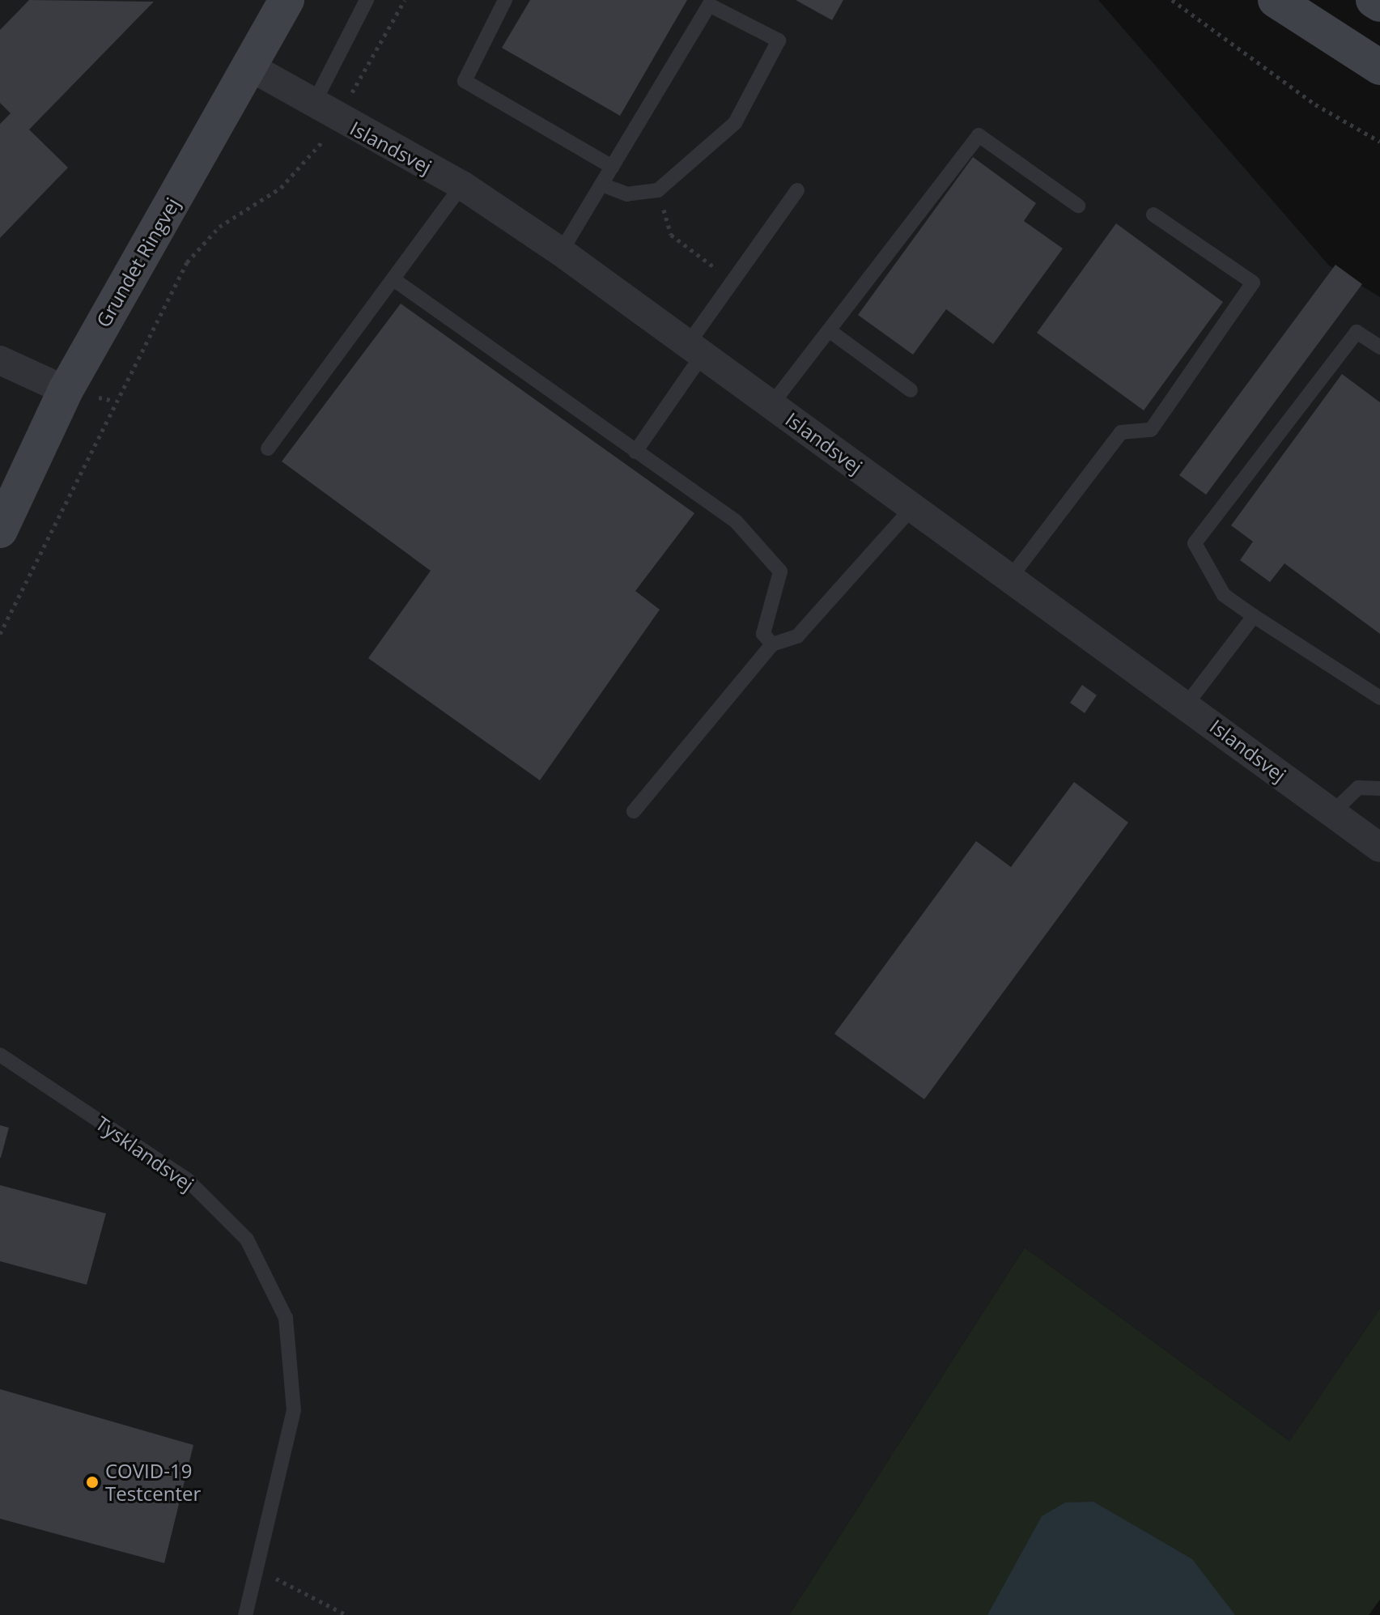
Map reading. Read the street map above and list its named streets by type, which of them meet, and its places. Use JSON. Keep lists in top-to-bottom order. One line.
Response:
{"streets":{"street":["Islandsvej","Grundet Ringvej"],"lane":["Tysklandsvej"]},"crossings":[["Islandsvej","Grundet Ringvej"]],"places":["COVID-19 Testcenter"]}
